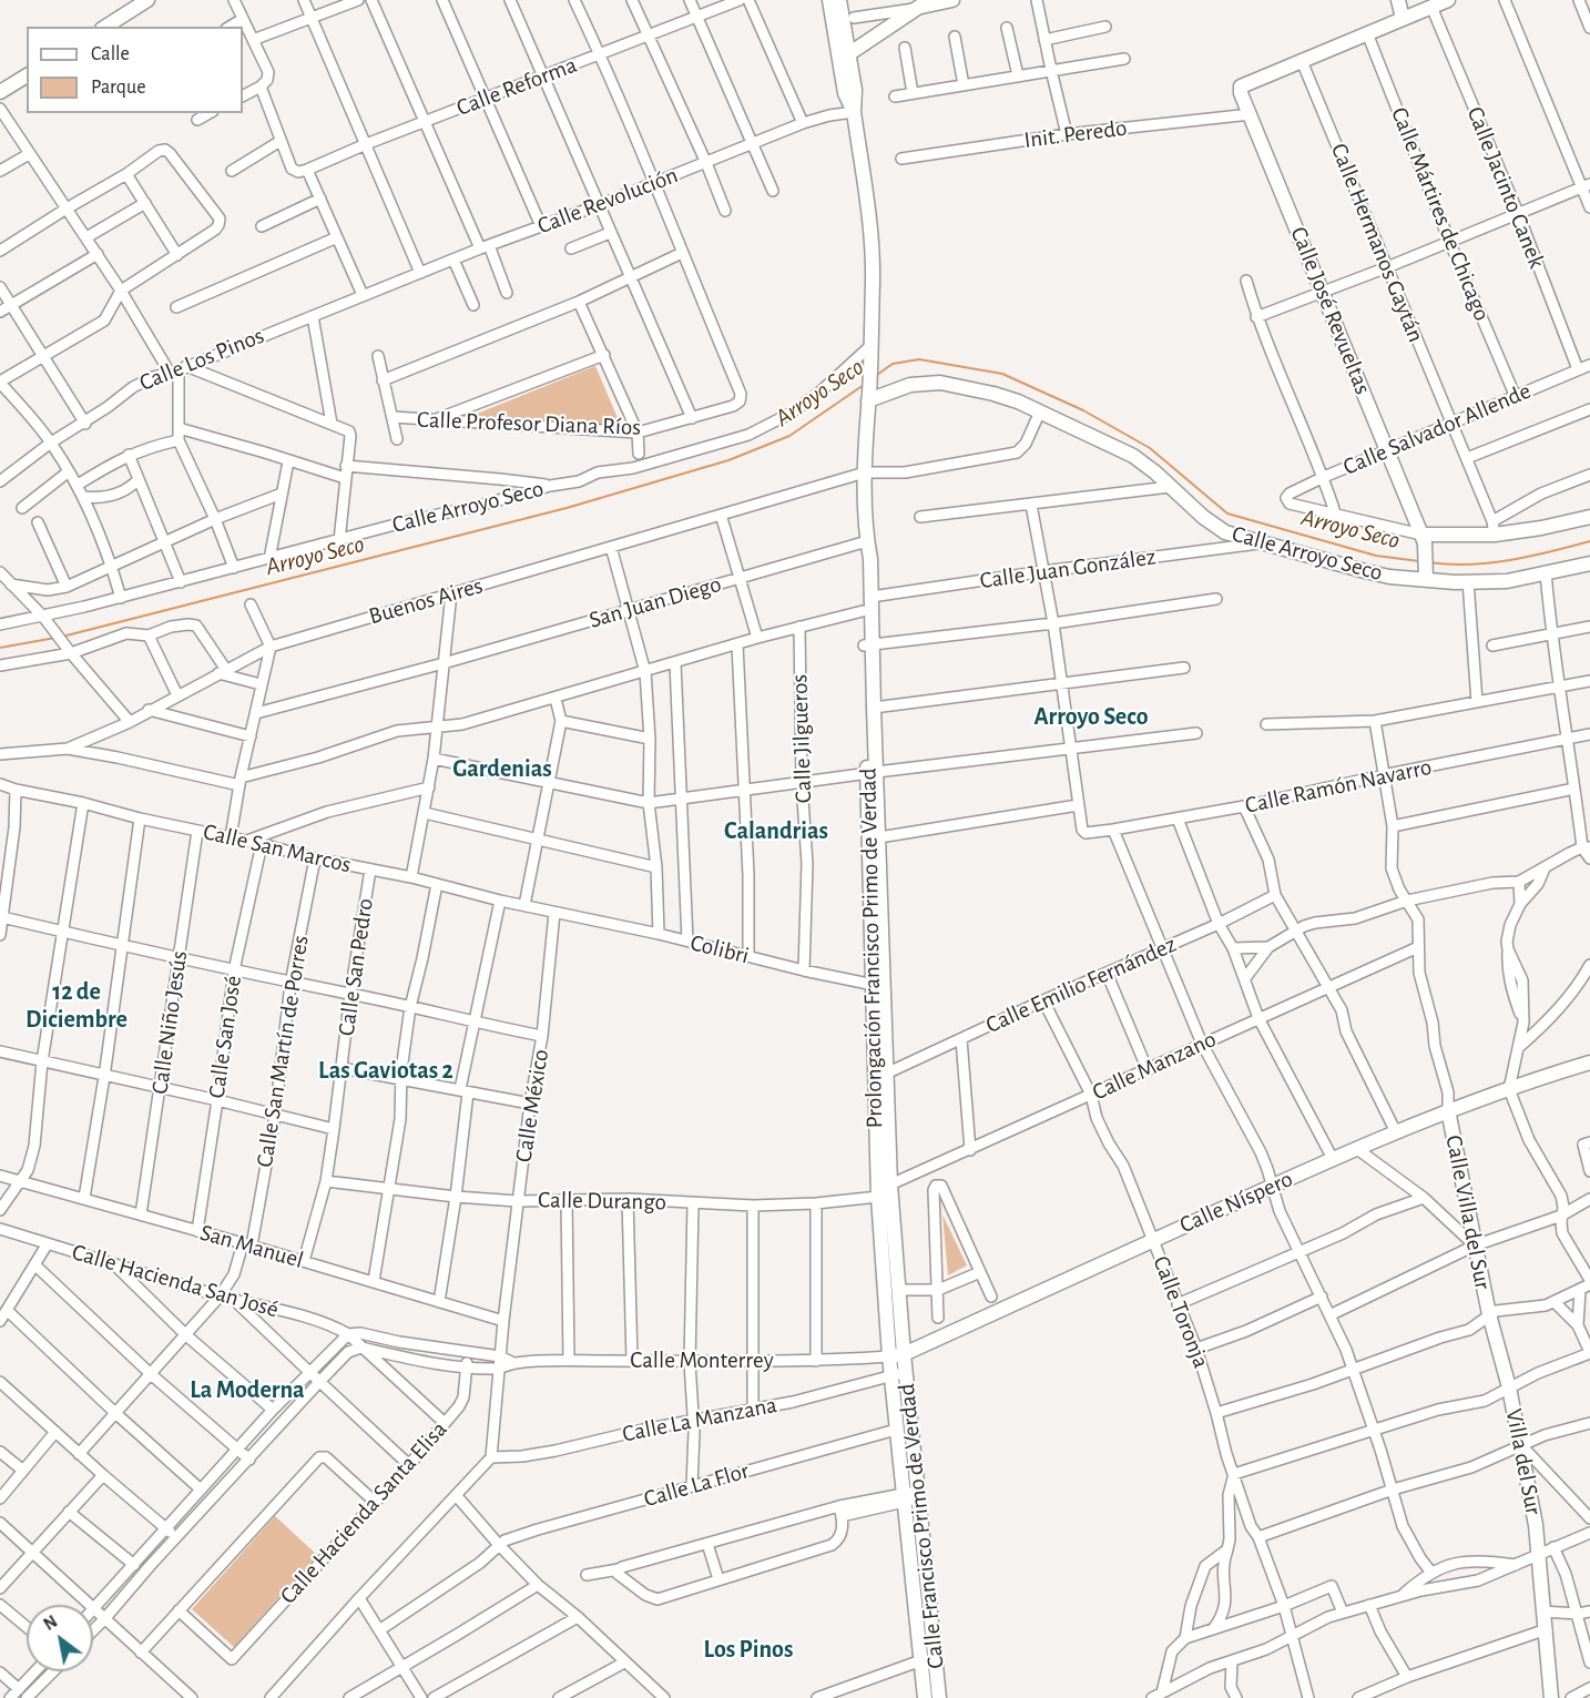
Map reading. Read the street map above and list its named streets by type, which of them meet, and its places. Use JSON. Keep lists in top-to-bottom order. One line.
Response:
{"streets":{"street":["Calle Reforma","Init. Peredo","Calle Jacinto Canek","Calle Revolución","Calle Mártires de Chicago","Calle Hermanos Gaytán","Calle José Revueltas","Calle Los Pinos","Calle Profesor Diana Ríos","Calle Salvador Allende","Calle Arroyo Seco","Calle Juan González","Buenos Aires","San Juan Diego","Calle Jilgueros","Calle Ramón Navarro","Calle San Marcos","Prolongación Francisco Primo de Verdad","Colibri","Calle San Pedro","Calle Emilio Fernández","Calle Niño Jesús","Calle San José","Calle San Martín de Porres","Calle Manzano","Calle México","Calle Durango","Calle Níspero","Calle Villa del Sur","San Manuel","Calle Hacienda San José","Calle Toronja","Calle Monterrey","Calle La Manzana","Villa del Sur","Calle La Flor","Calle Hacienda Santa Elisa","Calle Francisco Primo de Verdad"]},"crossings":[["Init. Peredo","Calle José Revueltas"],["Calle Jacinto Canek","Calle Salvador Allende"],["Calle Revolución","Calle Los Pinos"],["Calle Mártires de Chicago","Calle Salvador Allende"],["Calle Hermanos Gaytán","Calle José Revueltas"],["Calle Hermanos Gaytán","Calle Salvador Allende"],["Calle Hermanos Gaytán","Calle Arroyo Seco"],["Calle José Revueltas","Calle Salvador Allende"],["Calle José Revueltas","Calle Arroyo Seco"],["Calle Salvador Allende","Calle Arroyo Seco"],["Calle Arroyo Seco","Calle Juan González"],["Calle Arroyo Seco","Buenos Aires"],["Calle Arroyo Seco","Prolongación Francisco Primo de Verdad"],["Calle Juan González","Prolongación Francisco Primo de Verdad"],["Buenos Aires","Prolongación Francisco Primo de Verdad"],["San Juan Diego","Prolongación Francisco Primo de Verdad"],["Calle Jilgueros","Colibri"],["Calle San Marcos","Colibri"],["Calle San Marcos","Calle San Pedro"],["Calle San Marcos","Calle Niño Jesús"],["Calle San Marcos","Calle San José"],["Calle San Marcos","Calle San Martín de Porres"],["Calle San Marcos","Calle México"],["Prolongación Francisco Primo de Verdad","Colibri"],["Prolongación Francisco Primo de Verdad","Calle Emilio Fernández"],["Prolongación Francisco Primo de Verdad","Calle Manzano"],["Prolongación Francisco Primo de Verdad","Calle Durango"],["Prolongación Francisco Primo de Verdad","Calle Níspero"],["Prolongación Francisco Primo de Verdad","Calle Monterrey"],["Prolongación Francisco Primo de Verdad","Calle Francisco Primo de Verdad"],["Colibri","Calle México"],["Calle San Pedro","Calle Durango"],["Calle San Pedro","San Manuel"],["Calle Emilio Fernández","Calle Toronja"],["Calle Niño Jesús","San Manuel"],["Calle San José","San Manuel"],["Calle San Martín de Porres","San Manuel"],["Calle San Martín de Porres","Calle Hacienda San José"],["Calle Manzano","Calle Toronja"],["Calle México","Calle Durango"],["Calle México","San Manuel"],["Calle México","Calle Hacienda San José"],["Calle México","Calle Monterrey"],["Calle México","Calle La Manzana"],["Calle Níspero","Calle Villa del Sur"],["Calle Níspero","Calle Toronja"],["Calle Níspero","Calle Monterrey"],["Calle Níspero","Calle Francisco Primo de Verdad"],["Calle Villa del Sur","Villa del Sur"],["Calle Hacienda San José","Calle Monterrey"],["Calle Hacienda San José","Calle Hacienda Santa Elisa"],["Calle Monterrey","Calle Francisco Primo de Verdad"],["Calle La Manzana","Calle Francisco Primo de Verdad"],["Calle La Flor","Calle Francisco Primo de Verdad"]],"districts":["Arroyo Seco","Gardenias","Calandrias","12 de Diciembre","Las Gaviotas 2","La Moderna","Los Pinos"],"water":["Arroyo Seco"],"legend":["Calle","Parque"],"north":"top left"}
